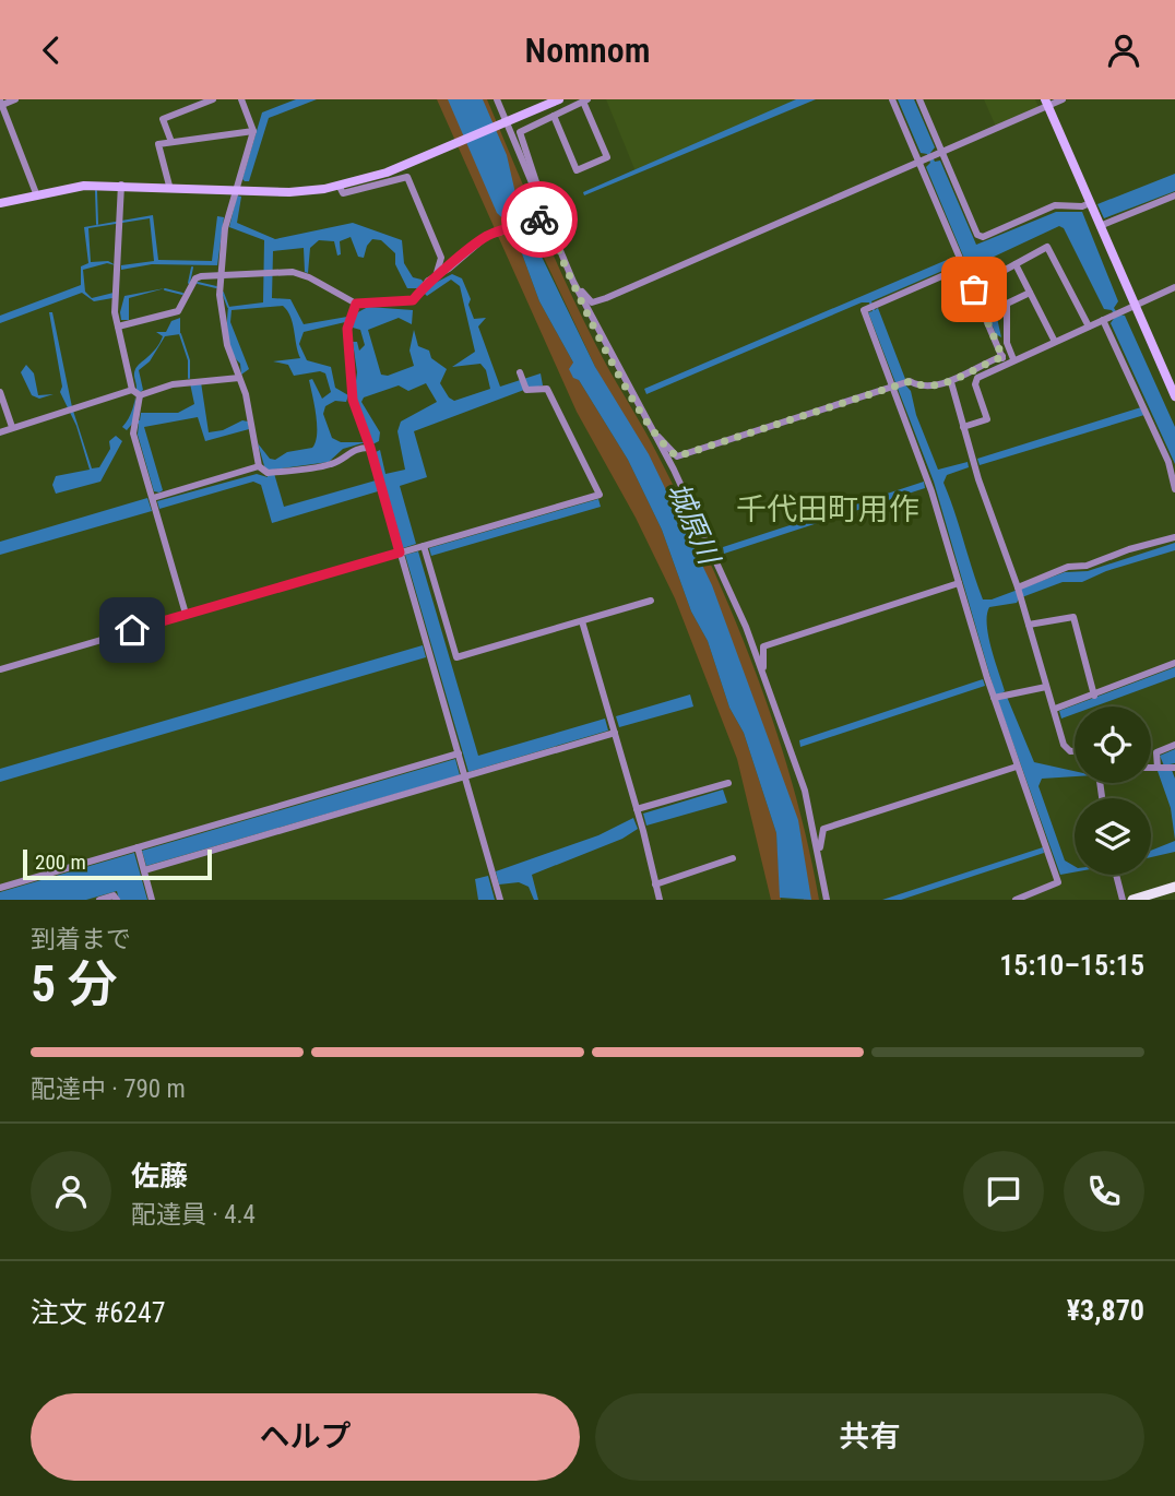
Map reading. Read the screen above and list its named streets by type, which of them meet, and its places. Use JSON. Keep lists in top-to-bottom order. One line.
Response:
{"districts":["千代田町用作"],"water":["城原川"],"scale_bar":"200 m","page":{"header":"Nomnom","scale":"200 m","heading":["5 分","到着まで","15:10–15:15"],"panel":["佐藤","配達員 · 4.4","注文 #6247","¥3,870"],"bar":"配達中 · 790 m","buttons":["ヘルプ","共有"]}}
